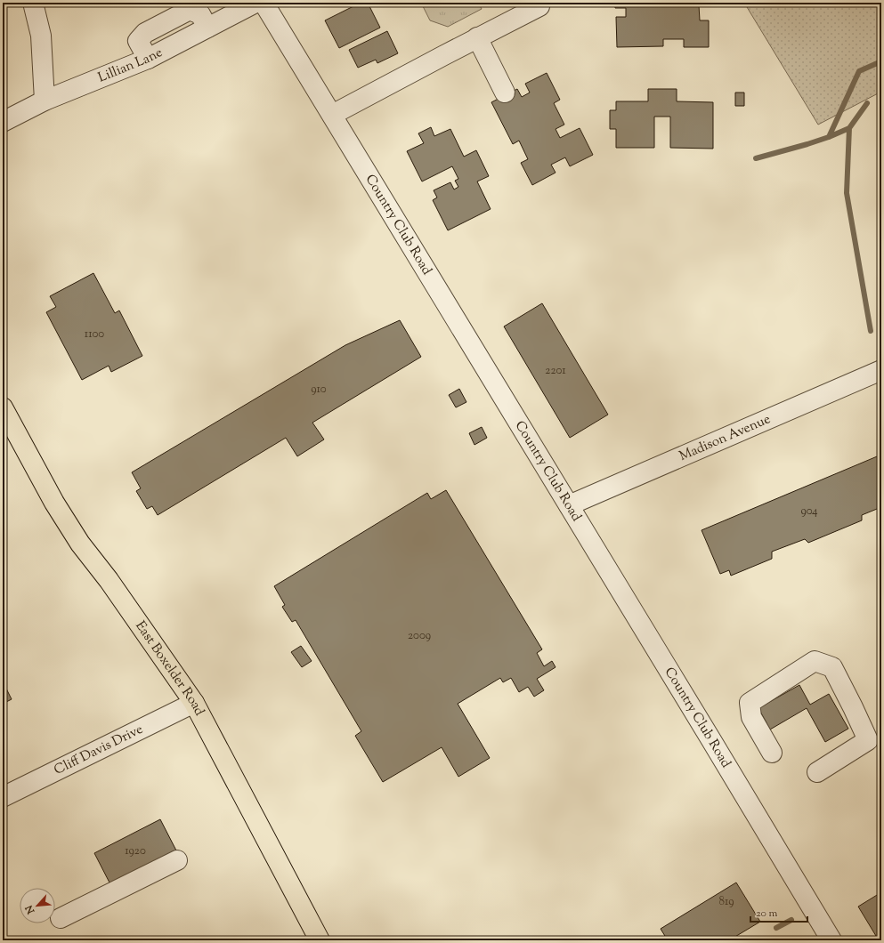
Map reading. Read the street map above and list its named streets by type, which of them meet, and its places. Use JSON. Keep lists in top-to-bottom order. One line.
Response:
{"streets":{"main road":["East Boxelder Road"],"street":["Lillian Lane","Country Club Road","Madison Avenue","Cliff Davis Drive"]},"crossings":[["Country Club Road","Madison Avenue"],["East Boxelder Road","Cliff Davis Drive"]],"house_numbers":["1100","2201","910","904","2009","1920","819"],"scale_bar":"20 m","north":"bottom left"}
